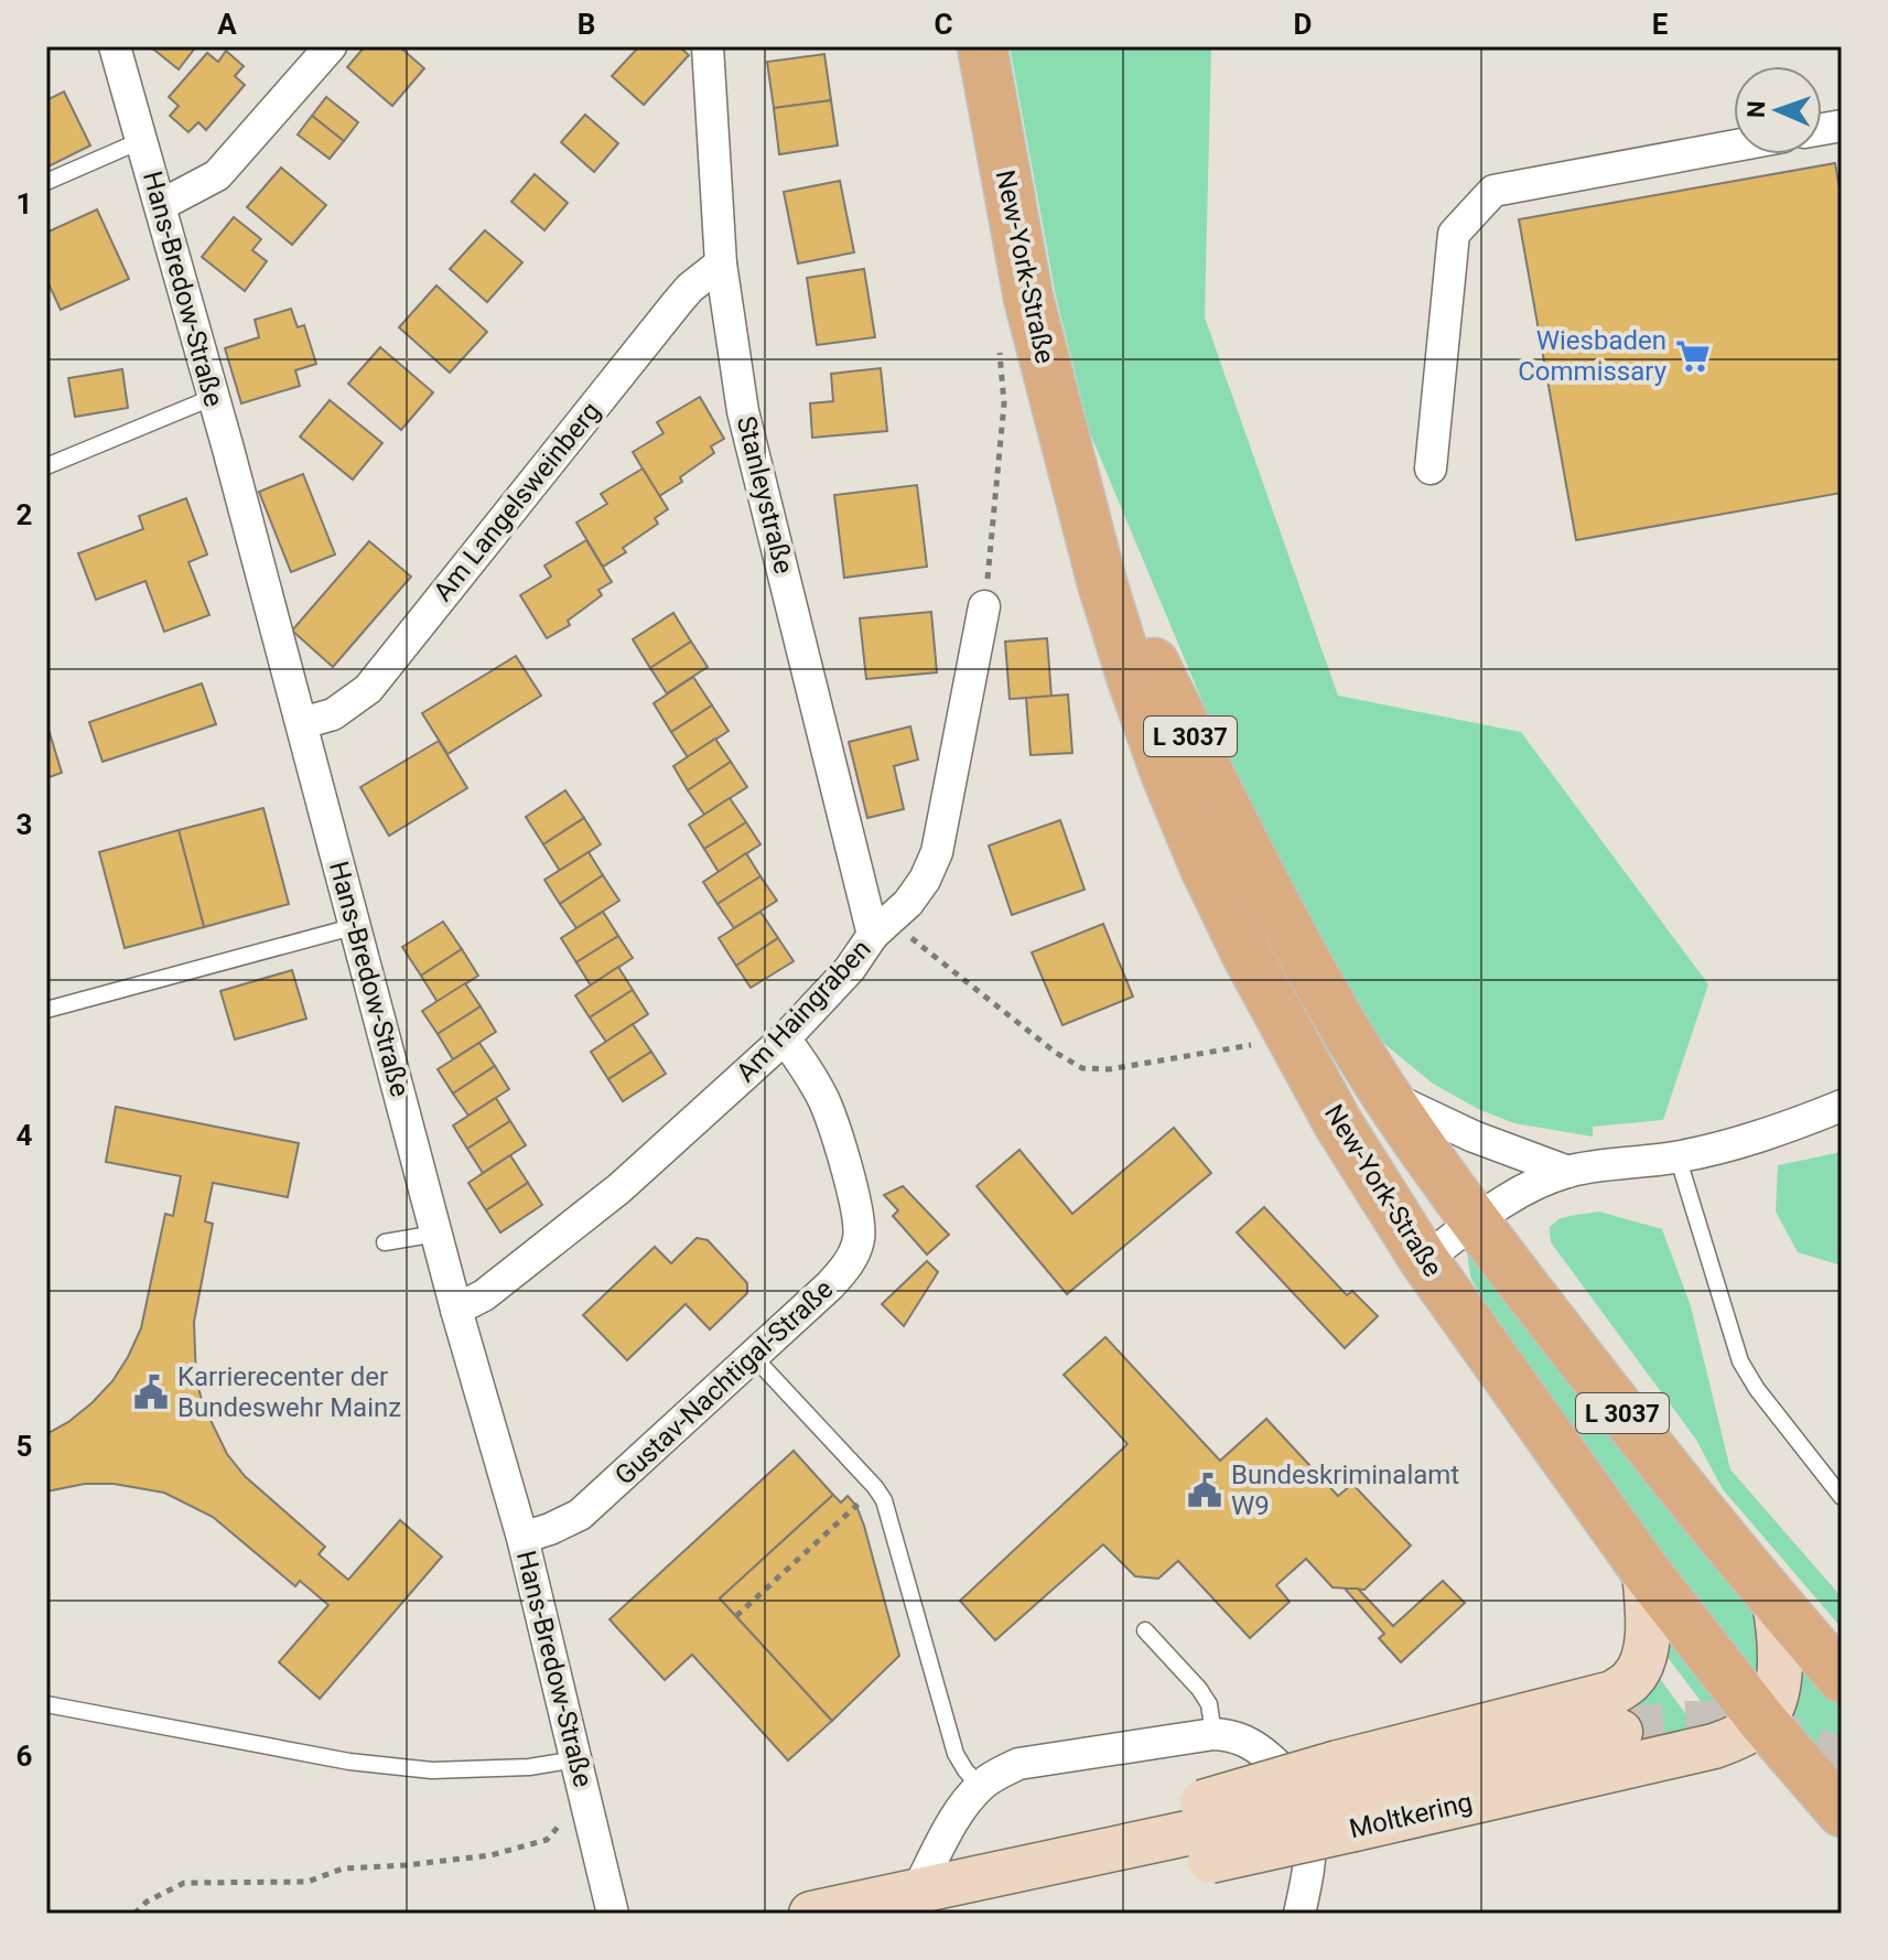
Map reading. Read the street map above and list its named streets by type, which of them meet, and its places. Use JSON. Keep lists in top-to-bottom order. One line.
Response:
{"streets":{"main road":["New-York-Straße","L 3037"],"street":["Hans-Bredow-Straße","Stanleystraße","Am Langelsweinberg","Am Haingraben","Gustav-Nachtigal-Straße","Moltkering"]},"crossings":[["New-York-Straße","Moltkering"],["Hans-Bredow-Straße","Am Langelsweinberg"],["Hans-Bredow-Straße","Am Haingraben"],["Hans-Bredow-Straße","Gustav-Nachtigal-Straße"],["Stanleystraße","Am Langelsweinberg"],["Stanleystraße","Am Haingraben"],["Am Haingraben","Gustav-Nachtigal-Straße"]],"places":{"supermarket":["Wiesbaden Commissary"],"public building":["Karrierecenter der Bundeswehr Mainz","Bundeskriminalamt W9"]},"north":"left","grid":{"columns":["A","B","C","D","E"],"rows":["1","2","3","4","5","6"]}}
